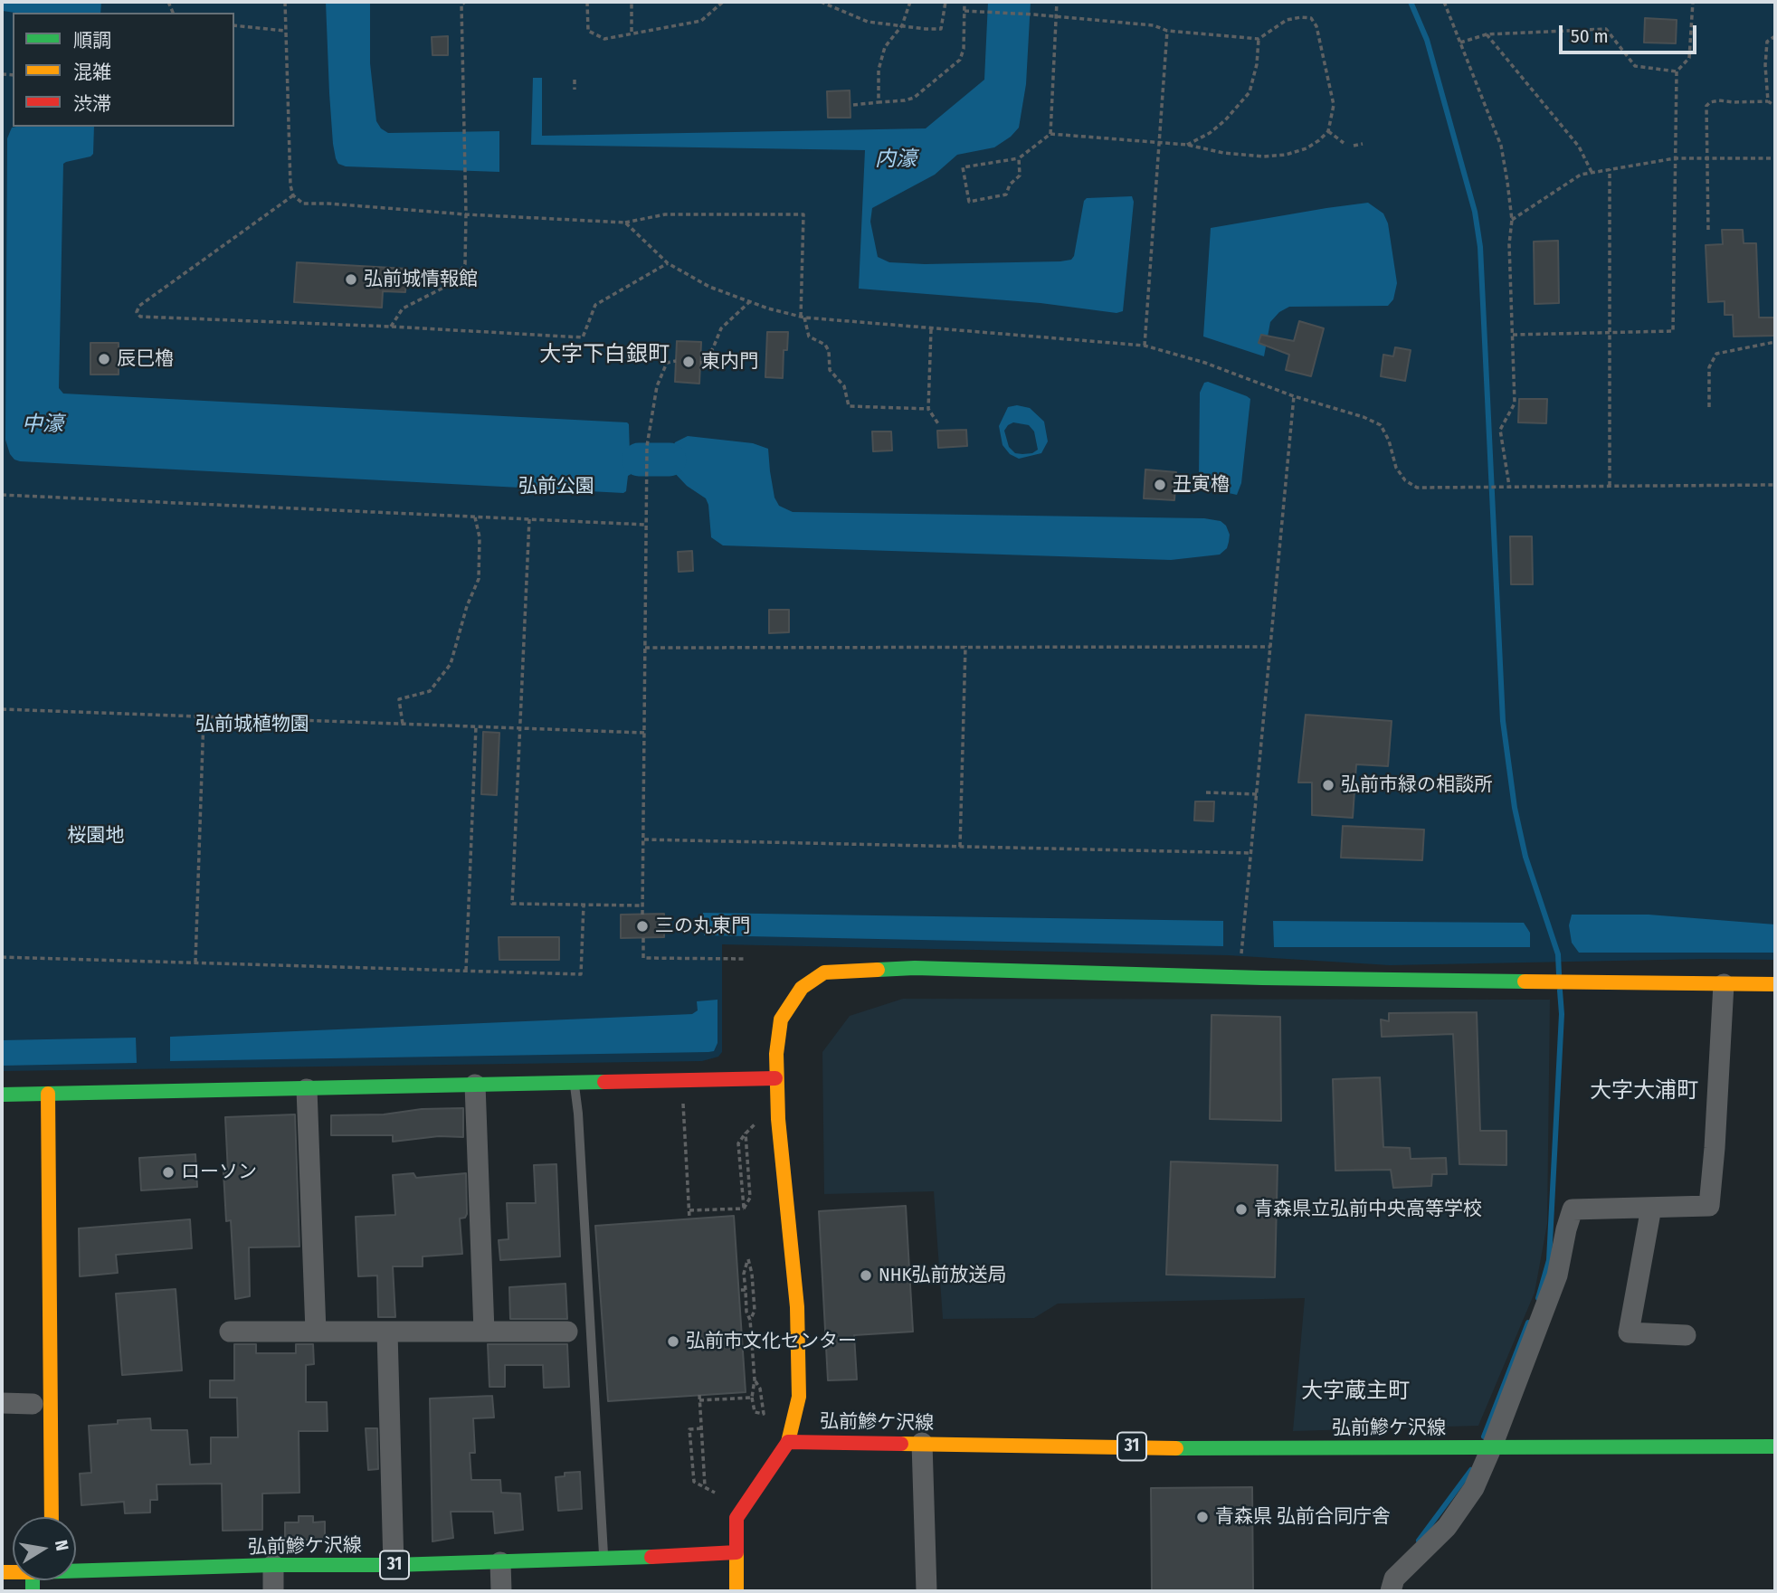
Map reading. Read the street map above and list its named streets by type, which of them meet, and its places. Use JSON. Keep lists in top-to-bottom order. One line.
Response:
{"streets":{"street":["弘前鰺ケ沢線","31"]},"districts":["大字下白銀町","大字大浦町","大字蔵主町"],"water":["内濠","中濠"],"parks":["弘前公園","弘前城植物園","桜園地"],"places":["弘前城情報館","辰巳櫓","東内門","丑寅櫓","弘前市緑の相談所","三の丸東門","ローソン","青森県立弘前中央高等学校","NHK弘前放送局","弘前市文化センター","青森県 弘前合同庁舎"],"legend":["順調","混雑","渋滞"],"scale_bar":"50 m","north":"right"}
